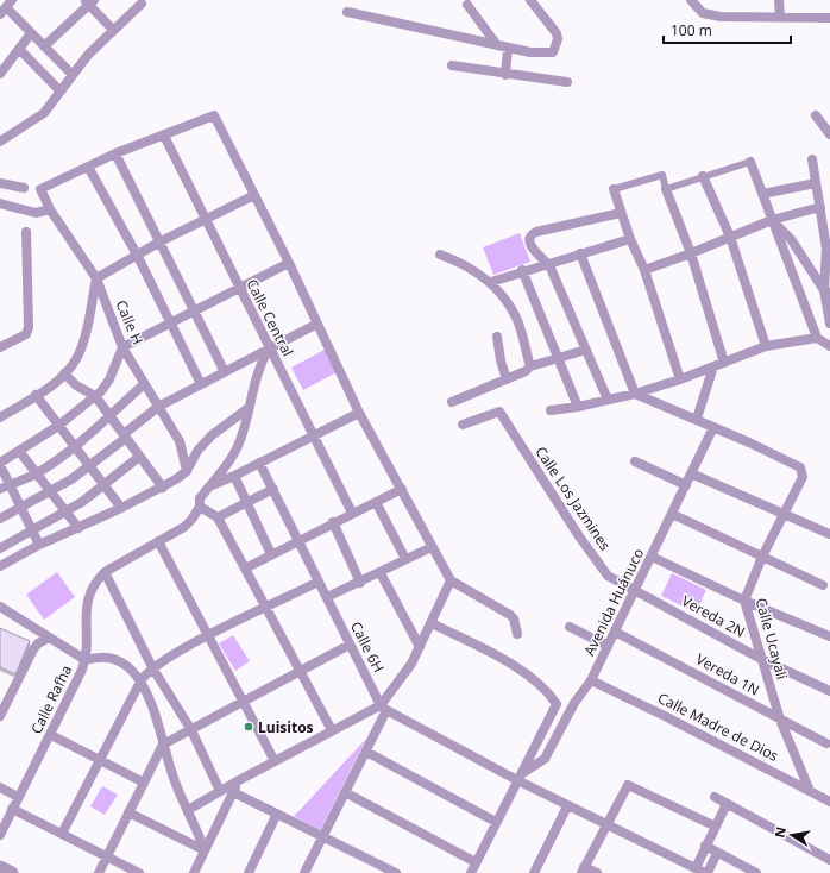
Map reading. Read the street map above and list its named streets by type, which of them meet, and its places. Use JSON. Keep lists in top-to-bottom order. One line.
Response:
{"streets":{"street":["Calle Central","Calle H","Calle Los Jazmines","Avenida Huánuco","Vereda 2N","Calle Ucayali","Calle 6H","Vereda 1N","Calle Rafha","Calle Madre de Dios"]},"crossings":[["Calle Los Jazmines","Avenida Huánuco"],["Calle Los Jazmines","Vereda 2N"],["Avenida Huánuco","Vereda 2N"],["Avenida Huánuco","Calle Ucayali"],["Avenida Huánuco","Vereda 1N"],["Avenida Huánuco","Calle Madre de Dios"],["Vereda 2N","Calle Ucayali"],["Calle Ucayali","Vereda 1N"],["Calle Ucayali","Calle Madre de Dios"]],"places":["Luisitos"],"scale_bar":"100 m","north":"left"}
